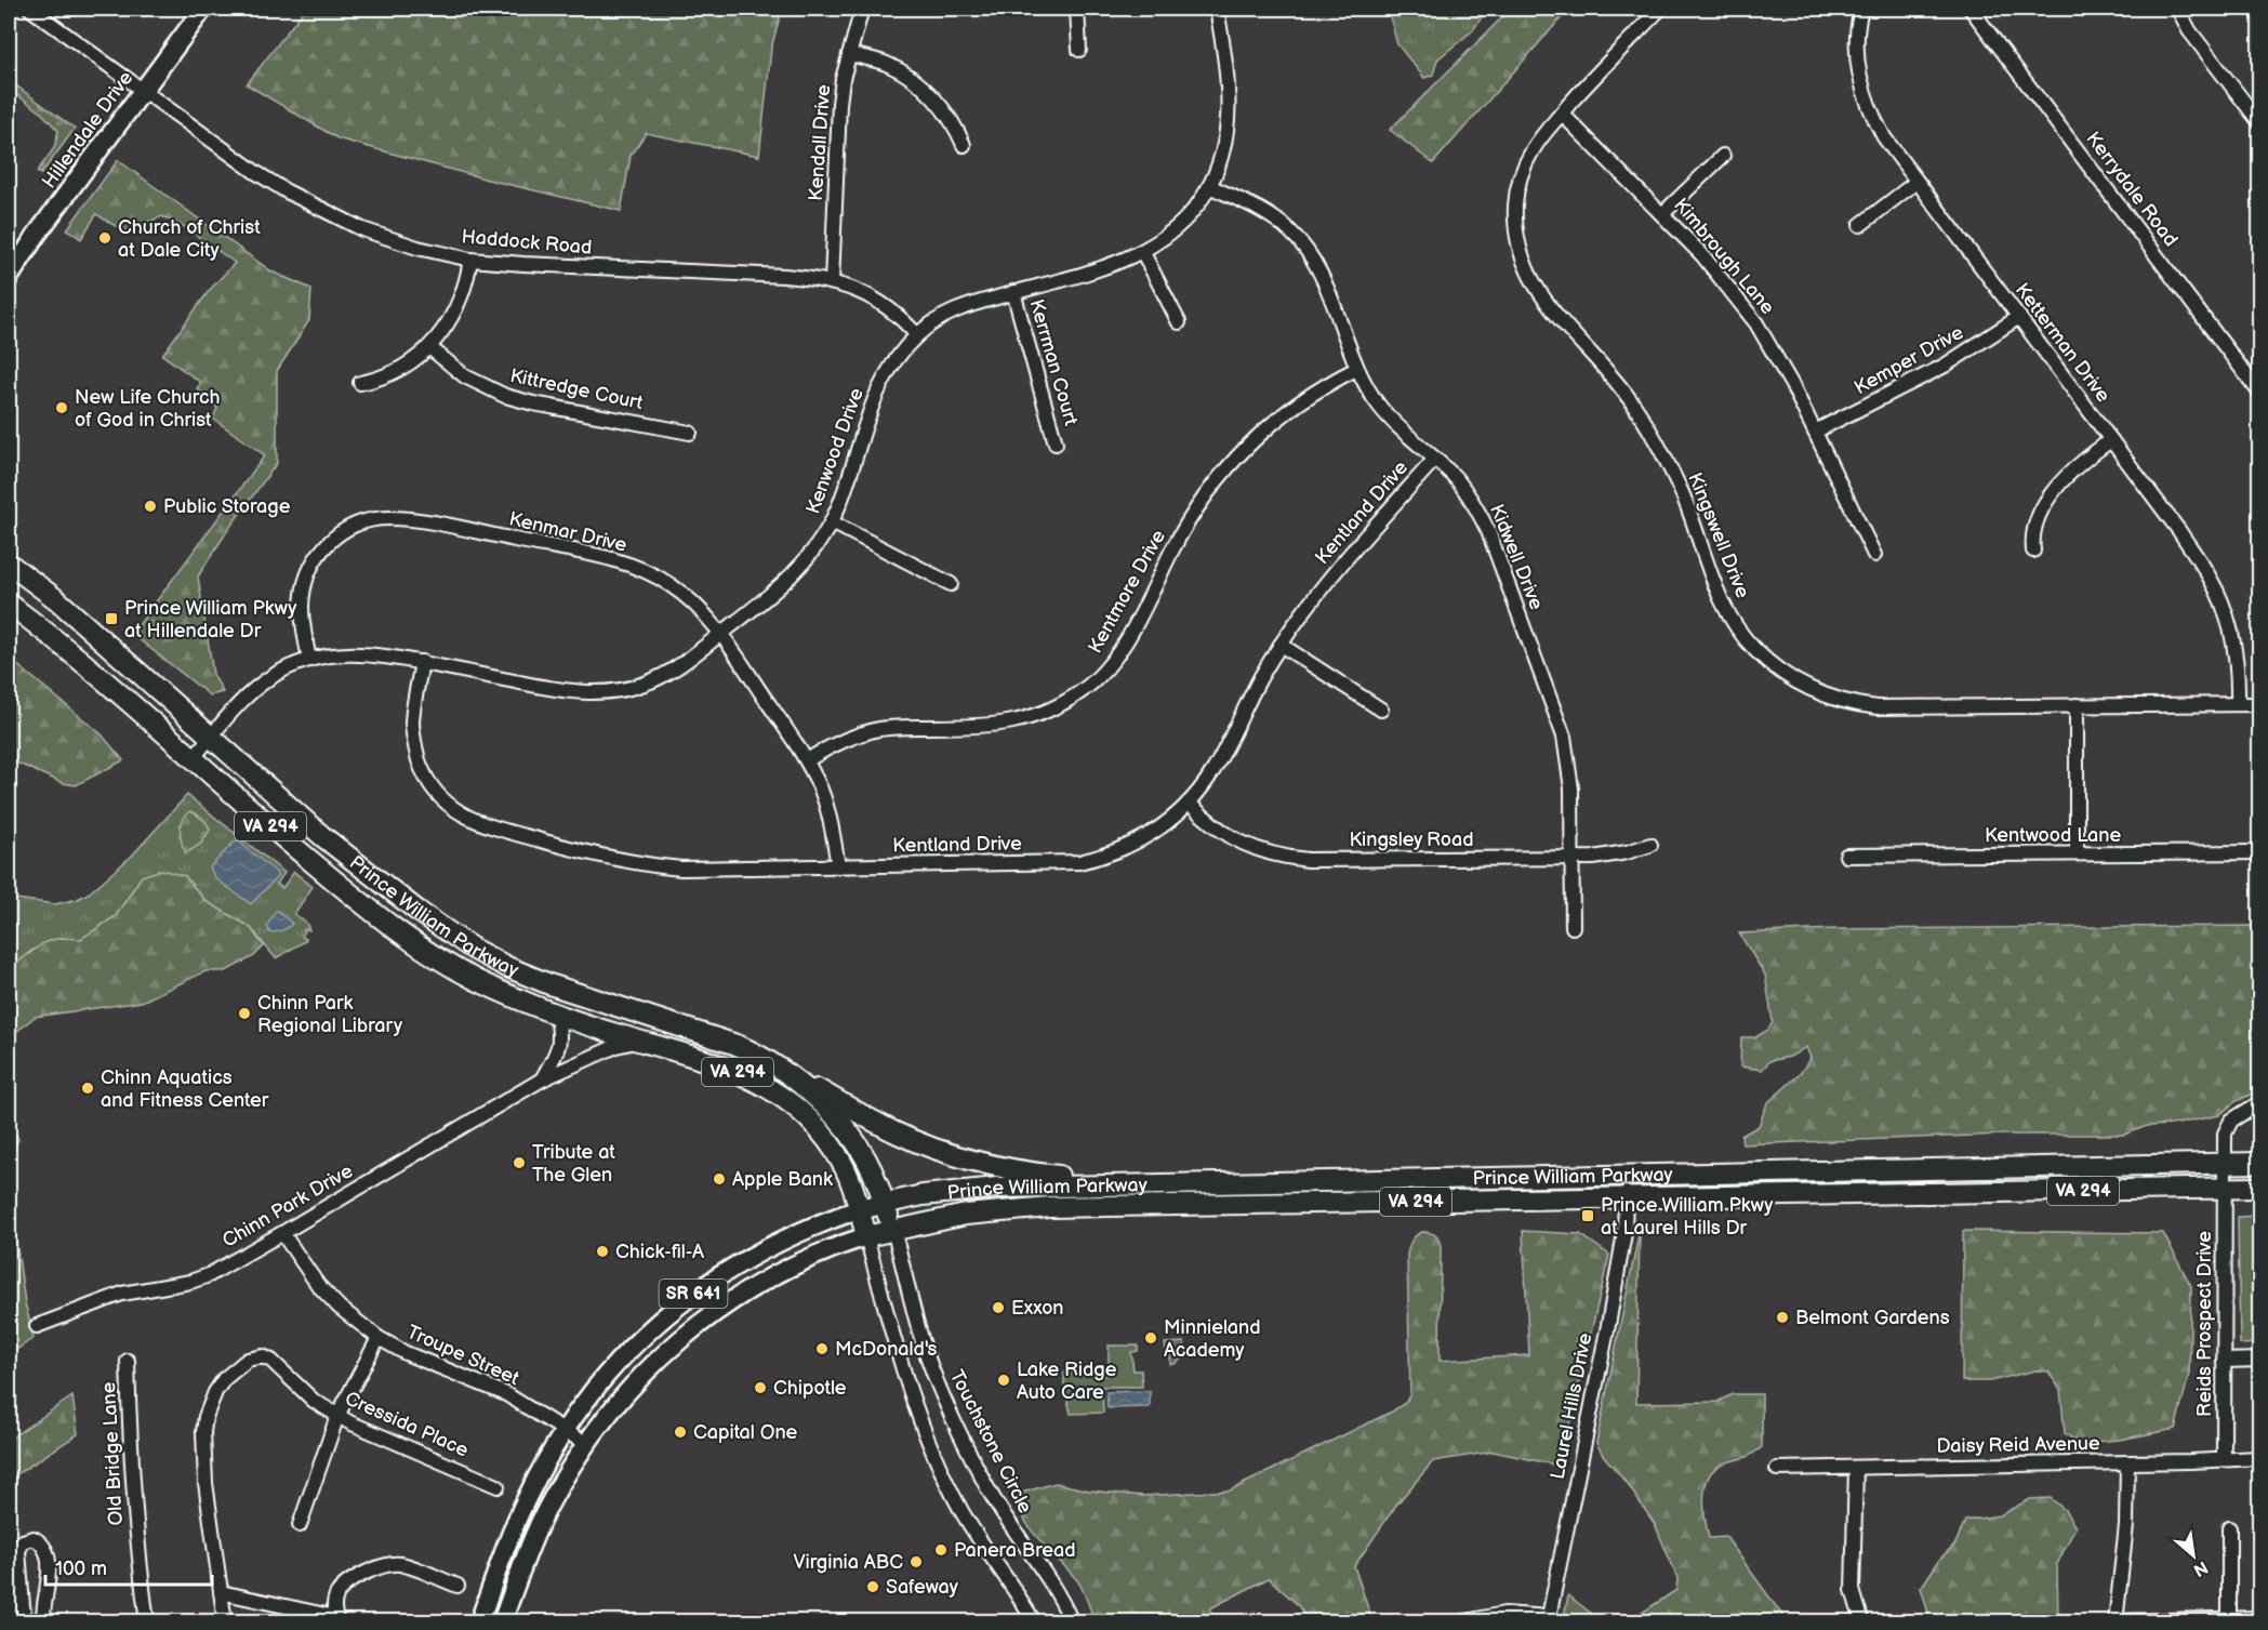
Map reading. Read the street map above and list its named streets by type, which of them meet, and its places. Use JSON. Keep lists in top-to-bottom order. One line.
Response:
{"streets":{"highway":["VA 294","Prince William Parkway"],"main road":["Hillendale Drive","SR 641"],"street":["Kendall Drive","Kerrydale Road","Haddock Road","Kimbrough Lane","Ketterman Drive","Kemper Drive","Kerrman Court","Kittredge Court","Kenwood Drive","Kentland Drive","Kenmar Drive","Kingswell Drive","Kidwell Drive","Kentmore Drive","Kentwood Lane","Kingsley Road","Chinn Park Drive","Reids Prospect Drive","Troupe Street","Laurel Hills Drive","Cressida Place","Touchstone Circle","Daisy Reid Avenue","Old Bridge Lane"]},"crossings":[["Hillendale Drive","Haddock Road"],["Kendall Drive","Haddock Road"],["Haddock Road","Kenwood Drive"],["Kimbrough Lane","Kemper Drive"],["Kimbrough Lane","Kingswell Drive"],["Ketterman Drive","Kemper Drive"],["Ketterman Drive","Kingswell Drive"],["Kerrman Court","Kenwood Drive"],["Kenwood Drive","Kentland Drive"],["Kenwood Drive","Kenmar Drive"],["Kenwood Drive","Kidwell Drive"],["Kenwood Drive","Prince William Parkway"],["Kentland Drive","Kenmar Drive"],["Kentland Drive","Kidwell Drive"],["Kentland Drive","Kingsley Road"],["Kenmar Drive","Kentmore Drive"],["Kidwell Drive","Kentmore Drive"],["Kidwell Drive","Kingsley Road"],["VA 294","Prince William Parkway"],["Prince William Parkway","Chinn Park Drive"],["Prince William Parkway","SR 641"],["Prince William Parkway","Reids Prospect Drive"],["Prince William Parkway","Laurel Hills Drive"],["Prince William Parkway","Touchstone Circle"],["Chinn Park Drive","Troupe Street"],["SR 641","Troupe Street"],["Reids Prospect Drive","Daisy Reid Avenue"]],"places":{"other":["Church of Christ at Dale City","New Life Church of God in Christ","Public Storage","Chinn Park Regional Library","Chinn Aquatics and Fitness Center","Tribute at The Glen","Apple Bank","Chick-fil-A","Exxon","Belmont Gardens","Minnieland Academy","McDonald's","Lake Ridge Auto Care","Chipotle","Capital One","Panera Bread","Virginia ABC","Safeway"],"transit":["Prince William Pkwy at Hillendale Dr","Prince William Pkwy at Laurel Hills Dr"]},"scale_bar":"100 m","north":"bottom right"}
